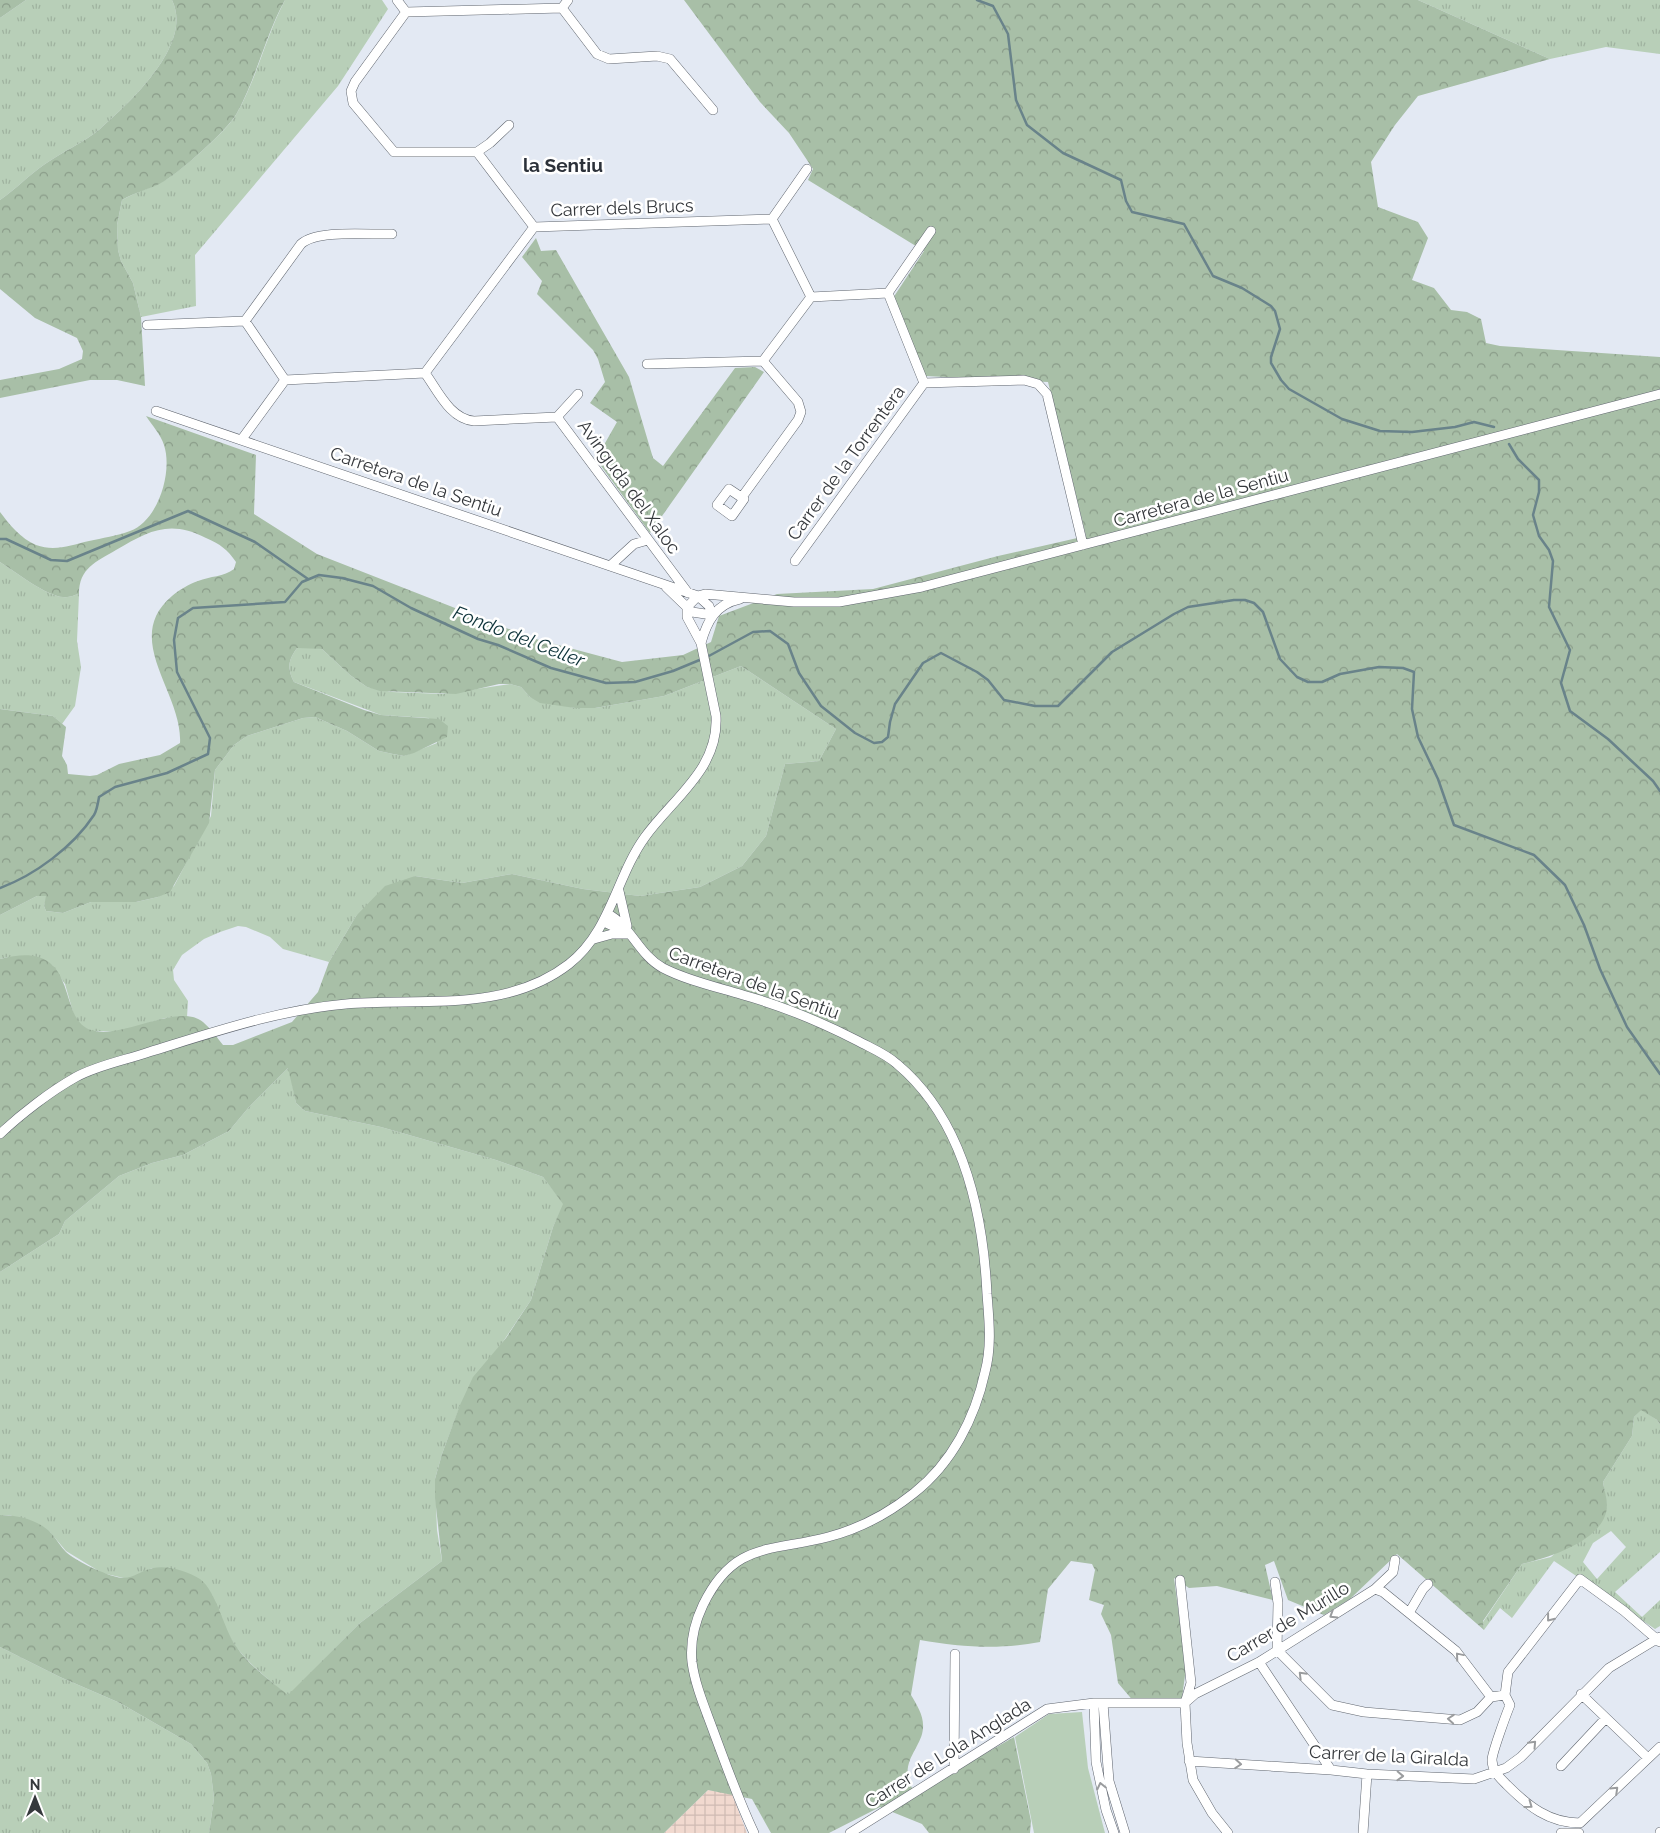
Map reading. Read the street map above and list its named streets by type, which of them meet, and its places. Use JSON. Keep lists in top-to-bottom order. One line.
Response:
{"streets":{"street":["Carrer dels Brucs","Carrer de la Torrentera","Carretera de la Sentiu","Avinguda del Xaloc","Carrer de Murillo","Carrer de Lola Anglada","Carrer de la Giralda"]},"crossings":[["Carrer dels Brucs","Avinguda del Xaloc"],["Carretera de la Sentiu","Avinguda del Xaloc"],["Carrer de Murillo","Carrer de Lola Anglada"]],"one_way":["Carrer de Murillo","Carrer de la Giralda"],"districts":["la Sentiu"],"water":["Fondo del Celler"],"north":"top"}
